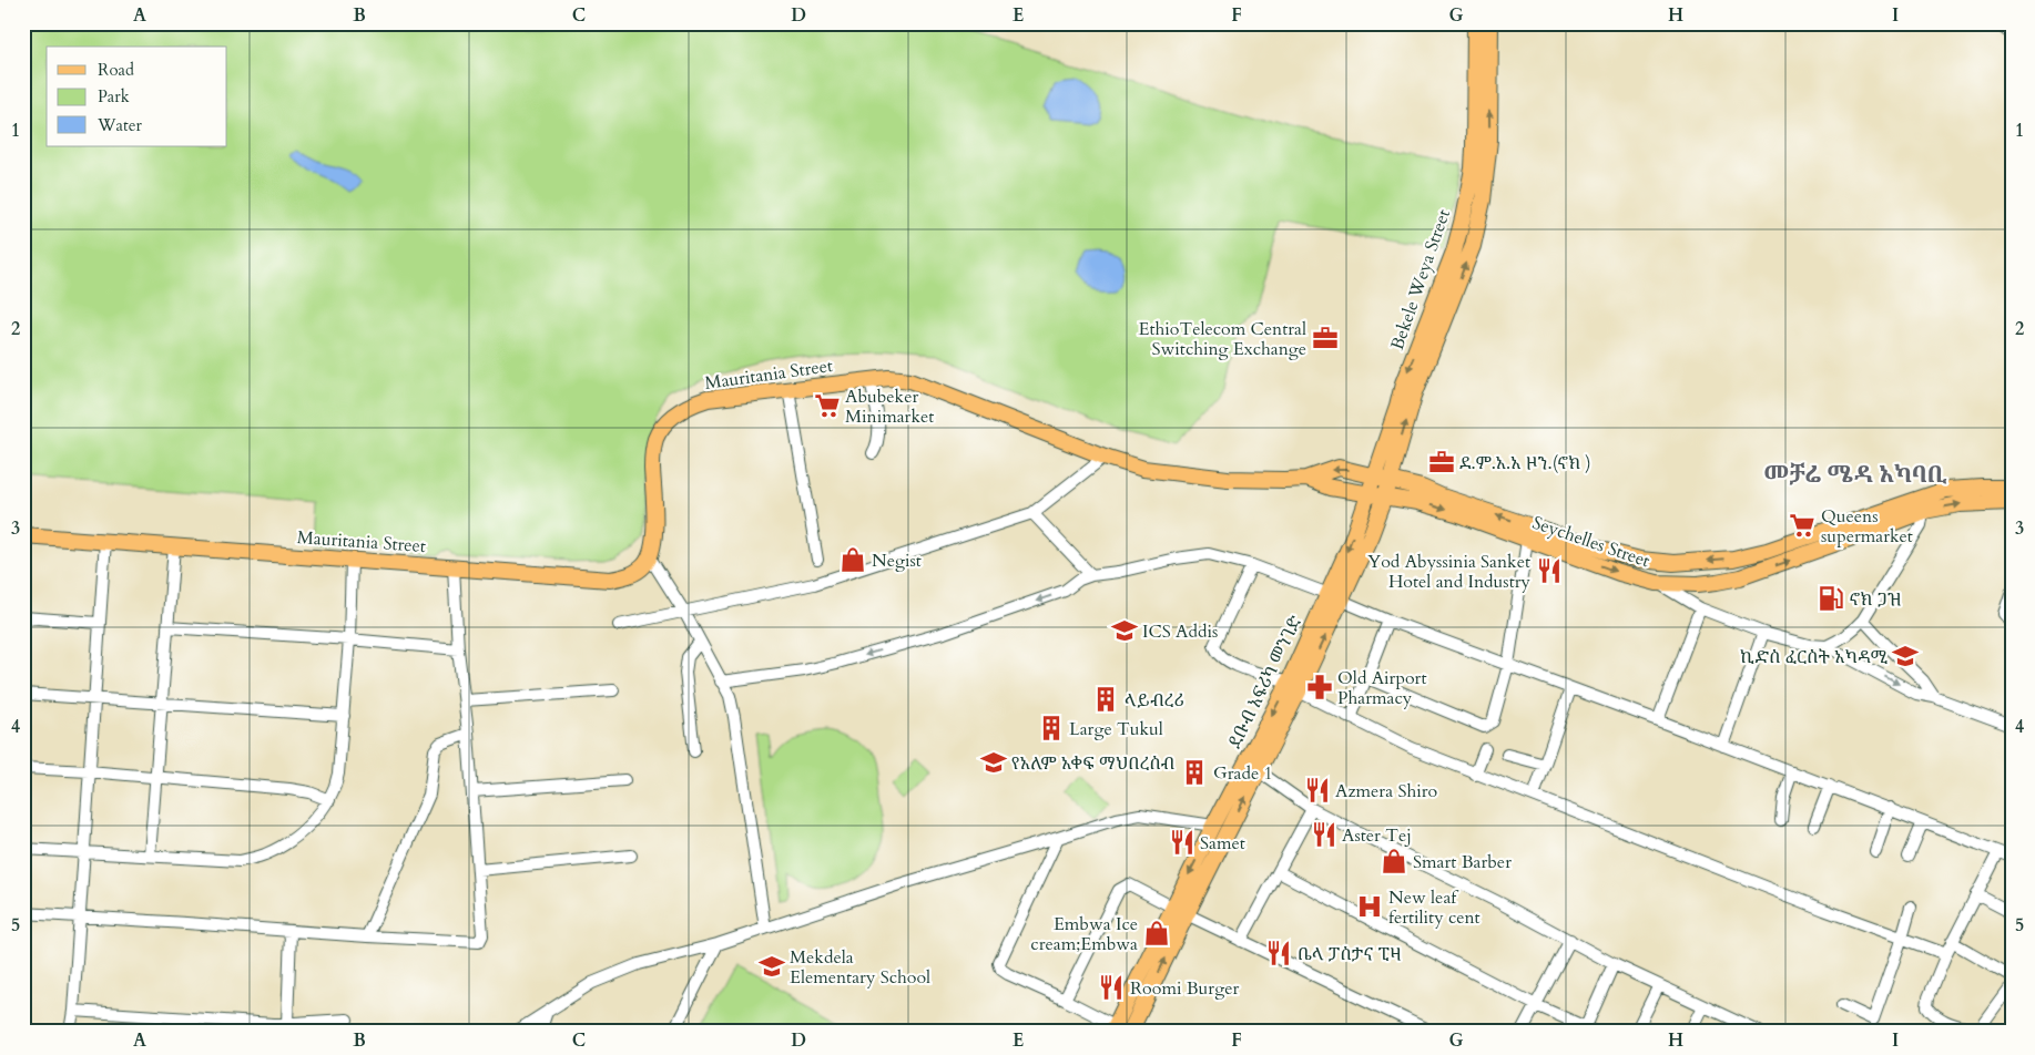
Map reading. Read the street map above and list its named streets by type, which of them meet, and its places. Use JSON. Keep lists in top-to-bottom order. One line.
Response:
{"streets":{"main road":["Bekele Weya Street","Mauritania Street","Seychelles Street","ደቡብ አፍሪካ መንገድ"]},"crossings":[["Bekele Weya Street","Mauritania Street"],["Bekele Weya Street","Seychelles Street"],["Bekele Weya Street","ደቡብ አፍሪካ መንገድ"],["Mauritania Street","Seychelles Street"],["Mauritania Street","ደቡብ አፍሪካ መንገድ"],["Seychelles Street","ደቡብ አፍሪካ መንገድ"]],"one_way":["Bekele Weya Street"],"districts":["መቻሬ ሜዳ አካባቢ"],"places":{"office":["EthioTelecom Central Switching Exchange","ደ.ም.አ.አ ዞን.(ኖክ )"],"supermarket":["Abubeker Minimarket","Queens supermarket"],"shop":["Negist","Smart Barber","Embwa Ice cream;Embwa"],"restaurant":["Yod Abyssinia Sanket Hotel and Industry","Azmera Shiro","Aster Tej","Samet","ቤላ ፓስታና ፒዛ","Roomi Burger"],"fuel station":["ኖክ ጋዝ"],"school or university":["ICS Addis","ኪድስ ፈርስት አካዳሚ","የአለም አቀፍ ማህበረስብ","Mekdela Elementary School"],"pharmacy":["Old Airport Pharmacy"],"building":["ላይብረሪ","Large Tukul","Grade 1"],"hospital":["New leaf fertility cent"]},"legend":["Road","Park","Water"],"grid":{"columns":["A","B","C","D","E","F","G","H","I"],"rows":["1","2","3","4","5"]}}
